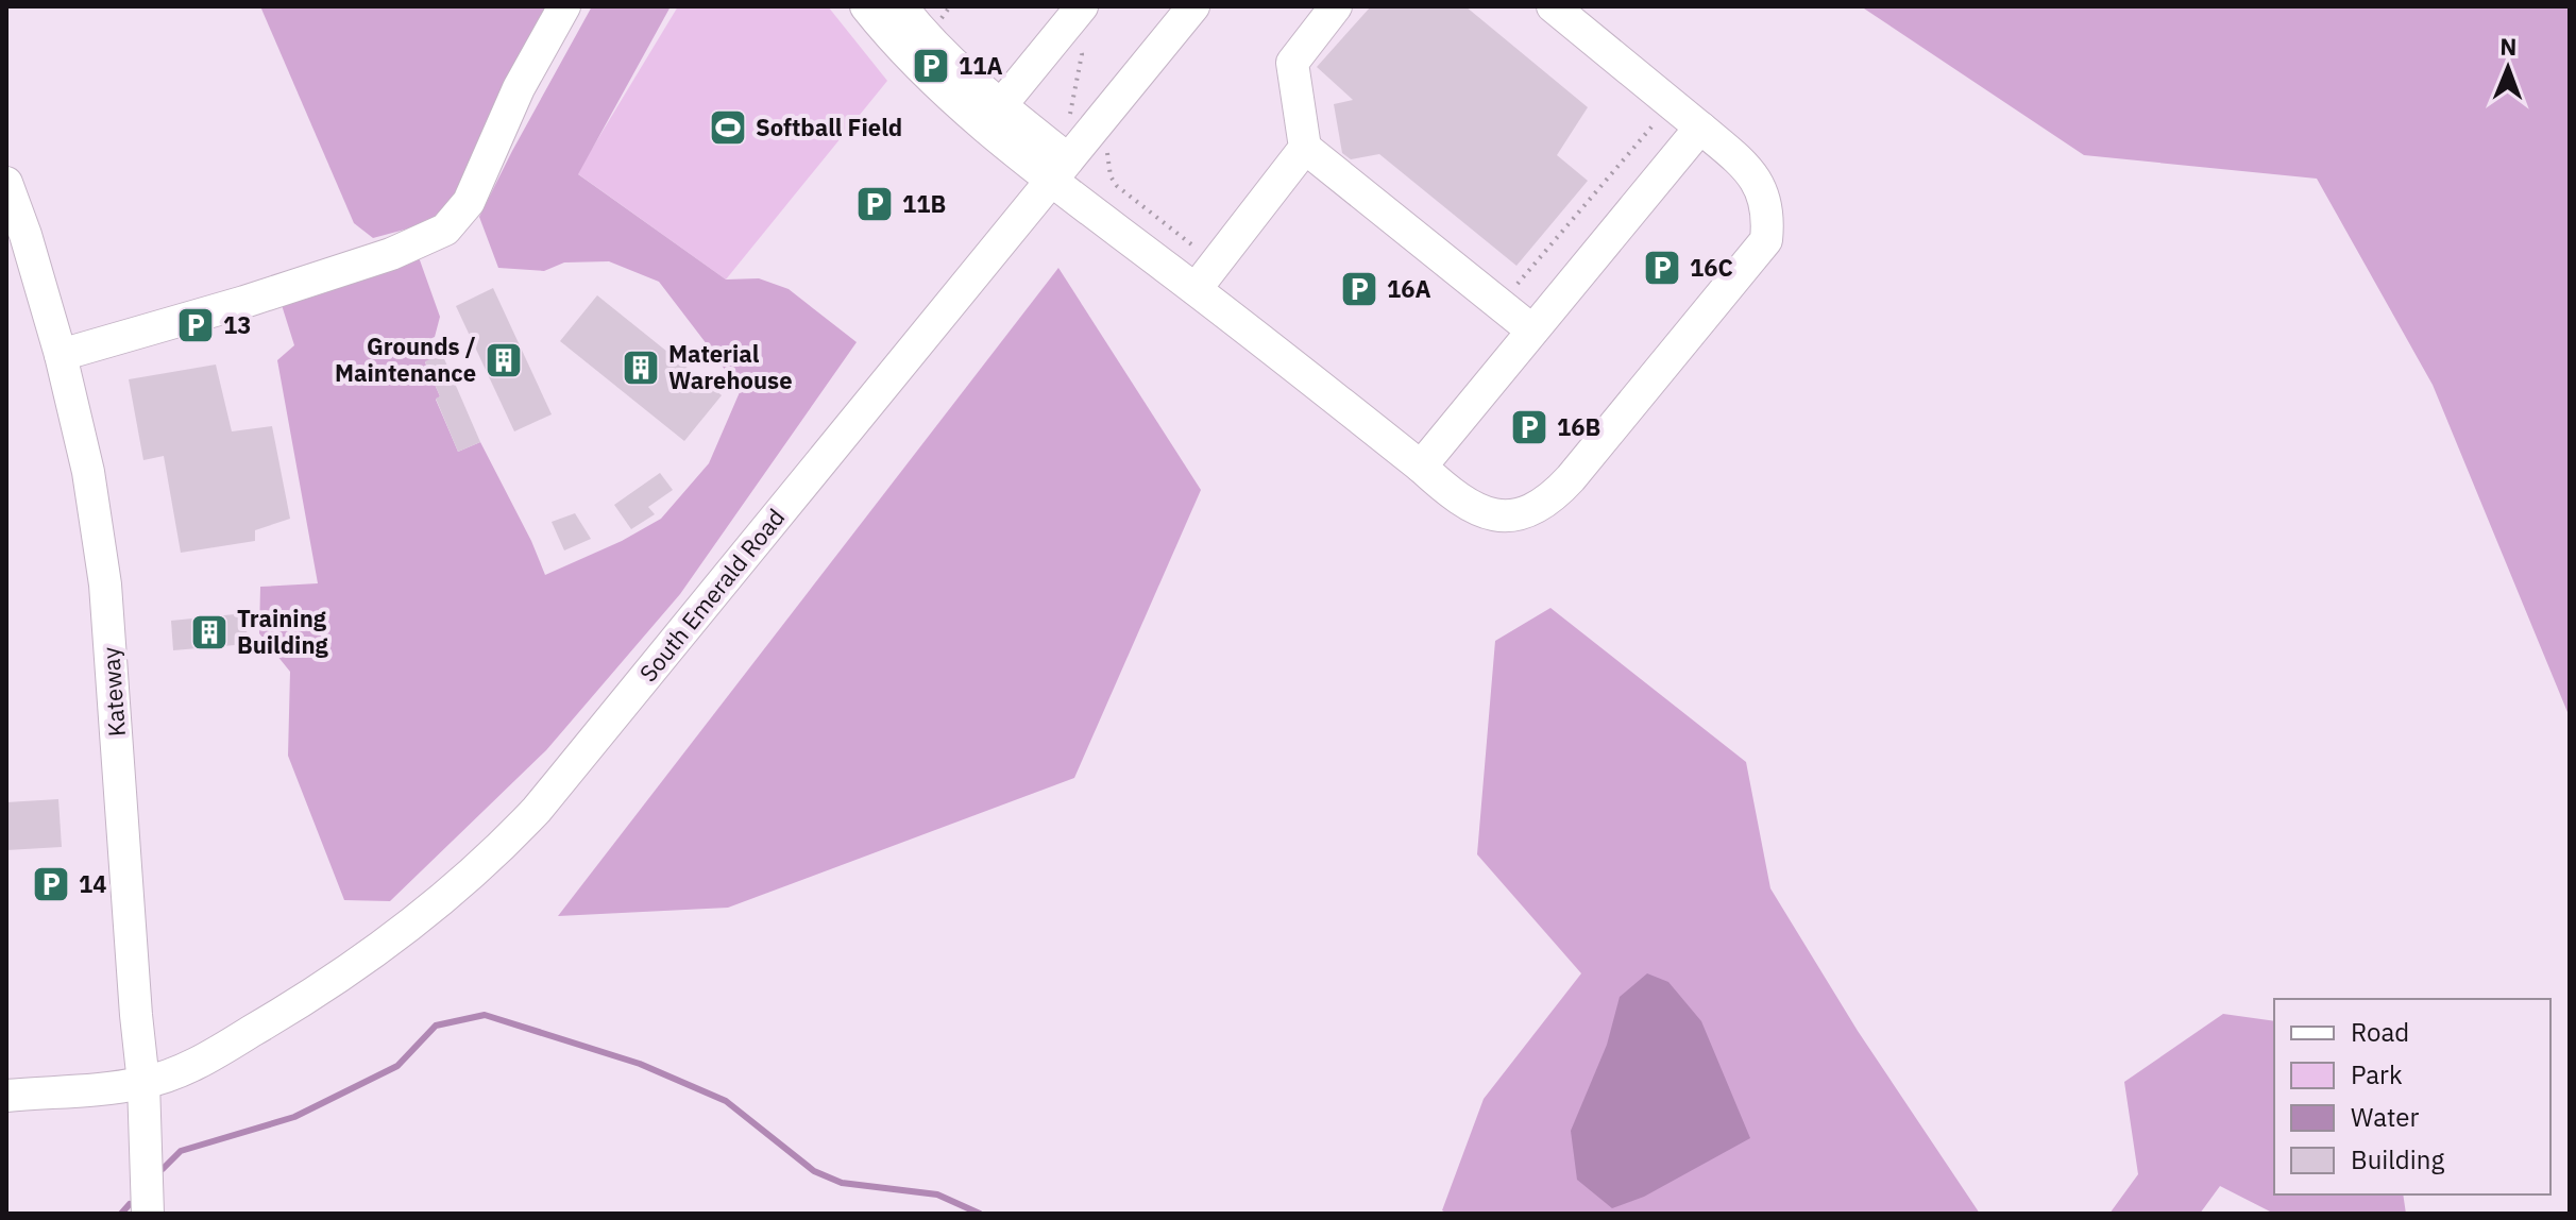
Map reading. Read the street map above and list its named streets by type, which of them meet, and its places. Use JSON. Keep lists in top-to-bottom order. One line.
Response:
{"streets":{"street":["South Emerald Road","Kateway"]},"crossings":[["South Emerald Road","Kateway"]],"places":{"parking":["11A","11B","16C","16A","13","16B","14"],"sports":["Softball Field"],"building":["Grounds / Maintenance","Material Warehouse","Training Building"]},"legend":["Road","Park","Water","Building"],"north":"top"}
